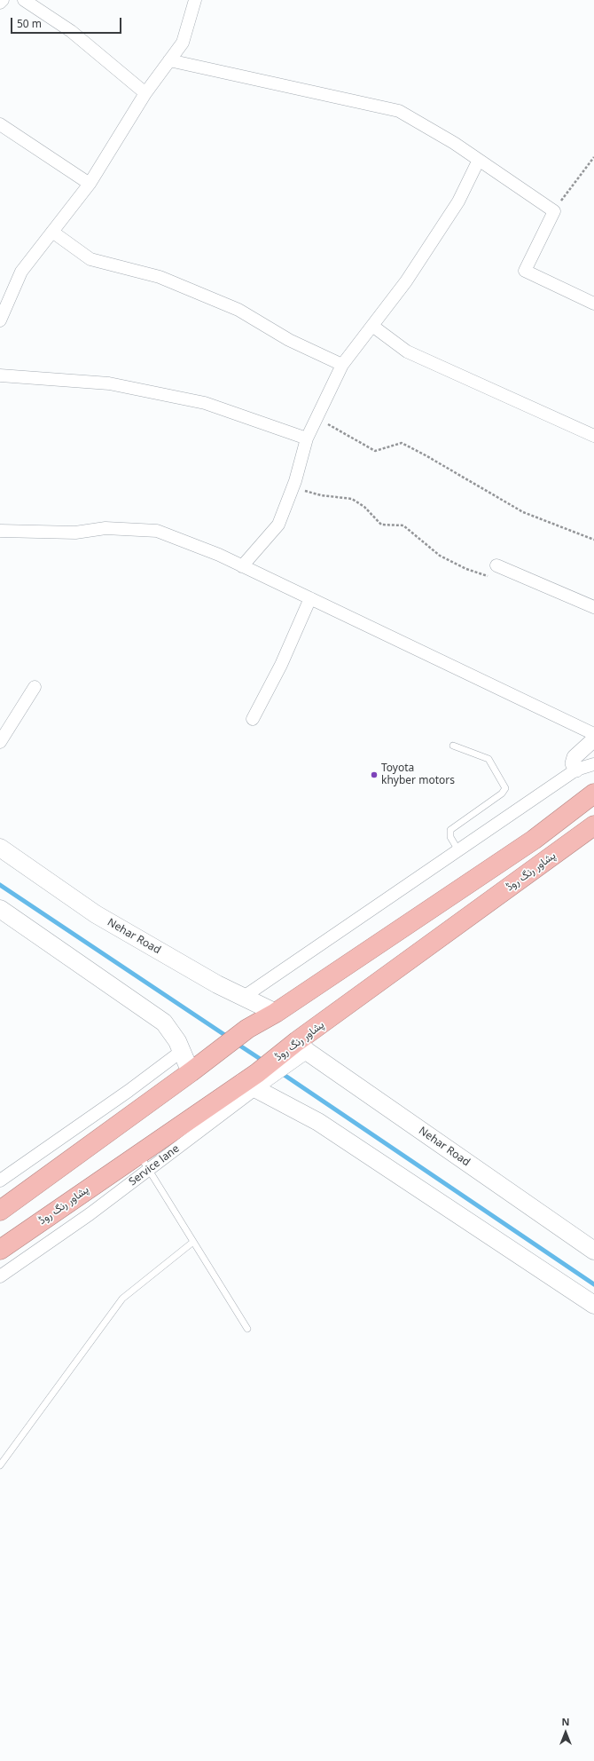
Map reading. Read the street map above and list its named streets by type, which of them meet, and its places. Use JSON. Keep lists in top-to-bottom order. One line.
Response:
{"streets":{"highway":["پشاور رنگ روڈ"],"main road":["Nehar Road"],"street":["Service lane"]},"crossings":[["پشاور رنگ روڈ","Nehar Road"],["پشاور رنگ روڈ","Service lane"]],"places":["Toyota khyber motors"],"scale_bar":"50 m","north":"top"}
